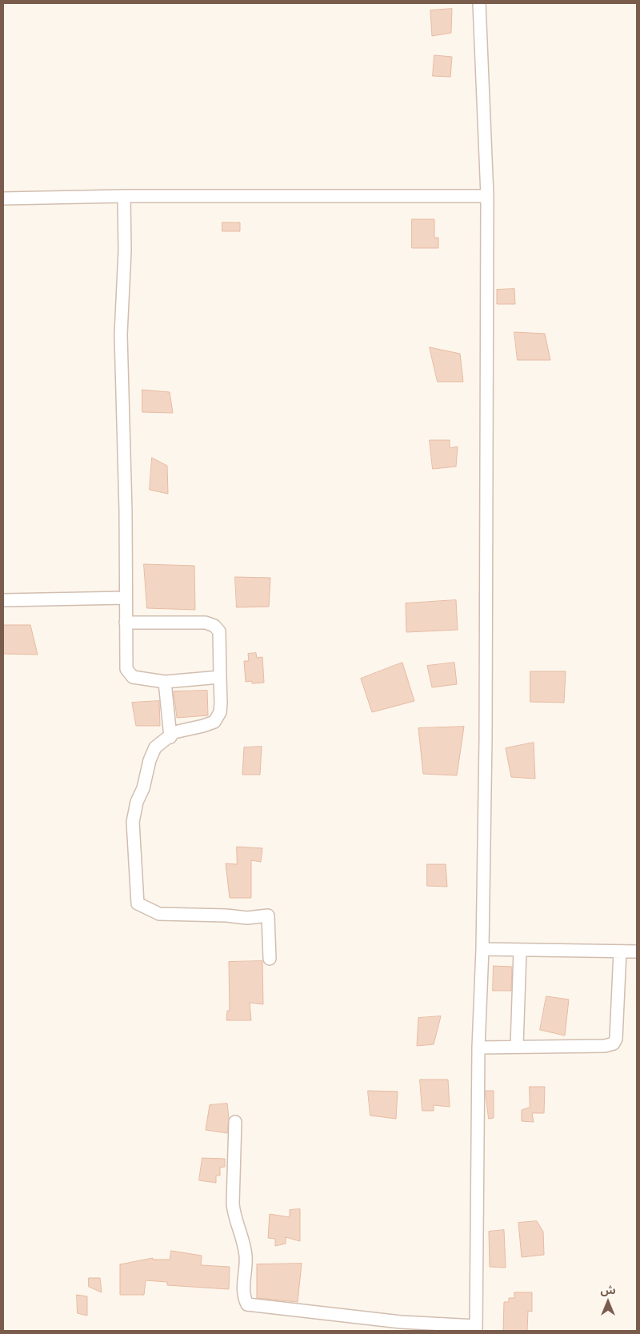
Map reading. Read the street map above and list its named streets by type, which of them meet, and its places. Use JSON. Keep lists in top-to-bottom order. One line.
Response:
{"north":"top"}
